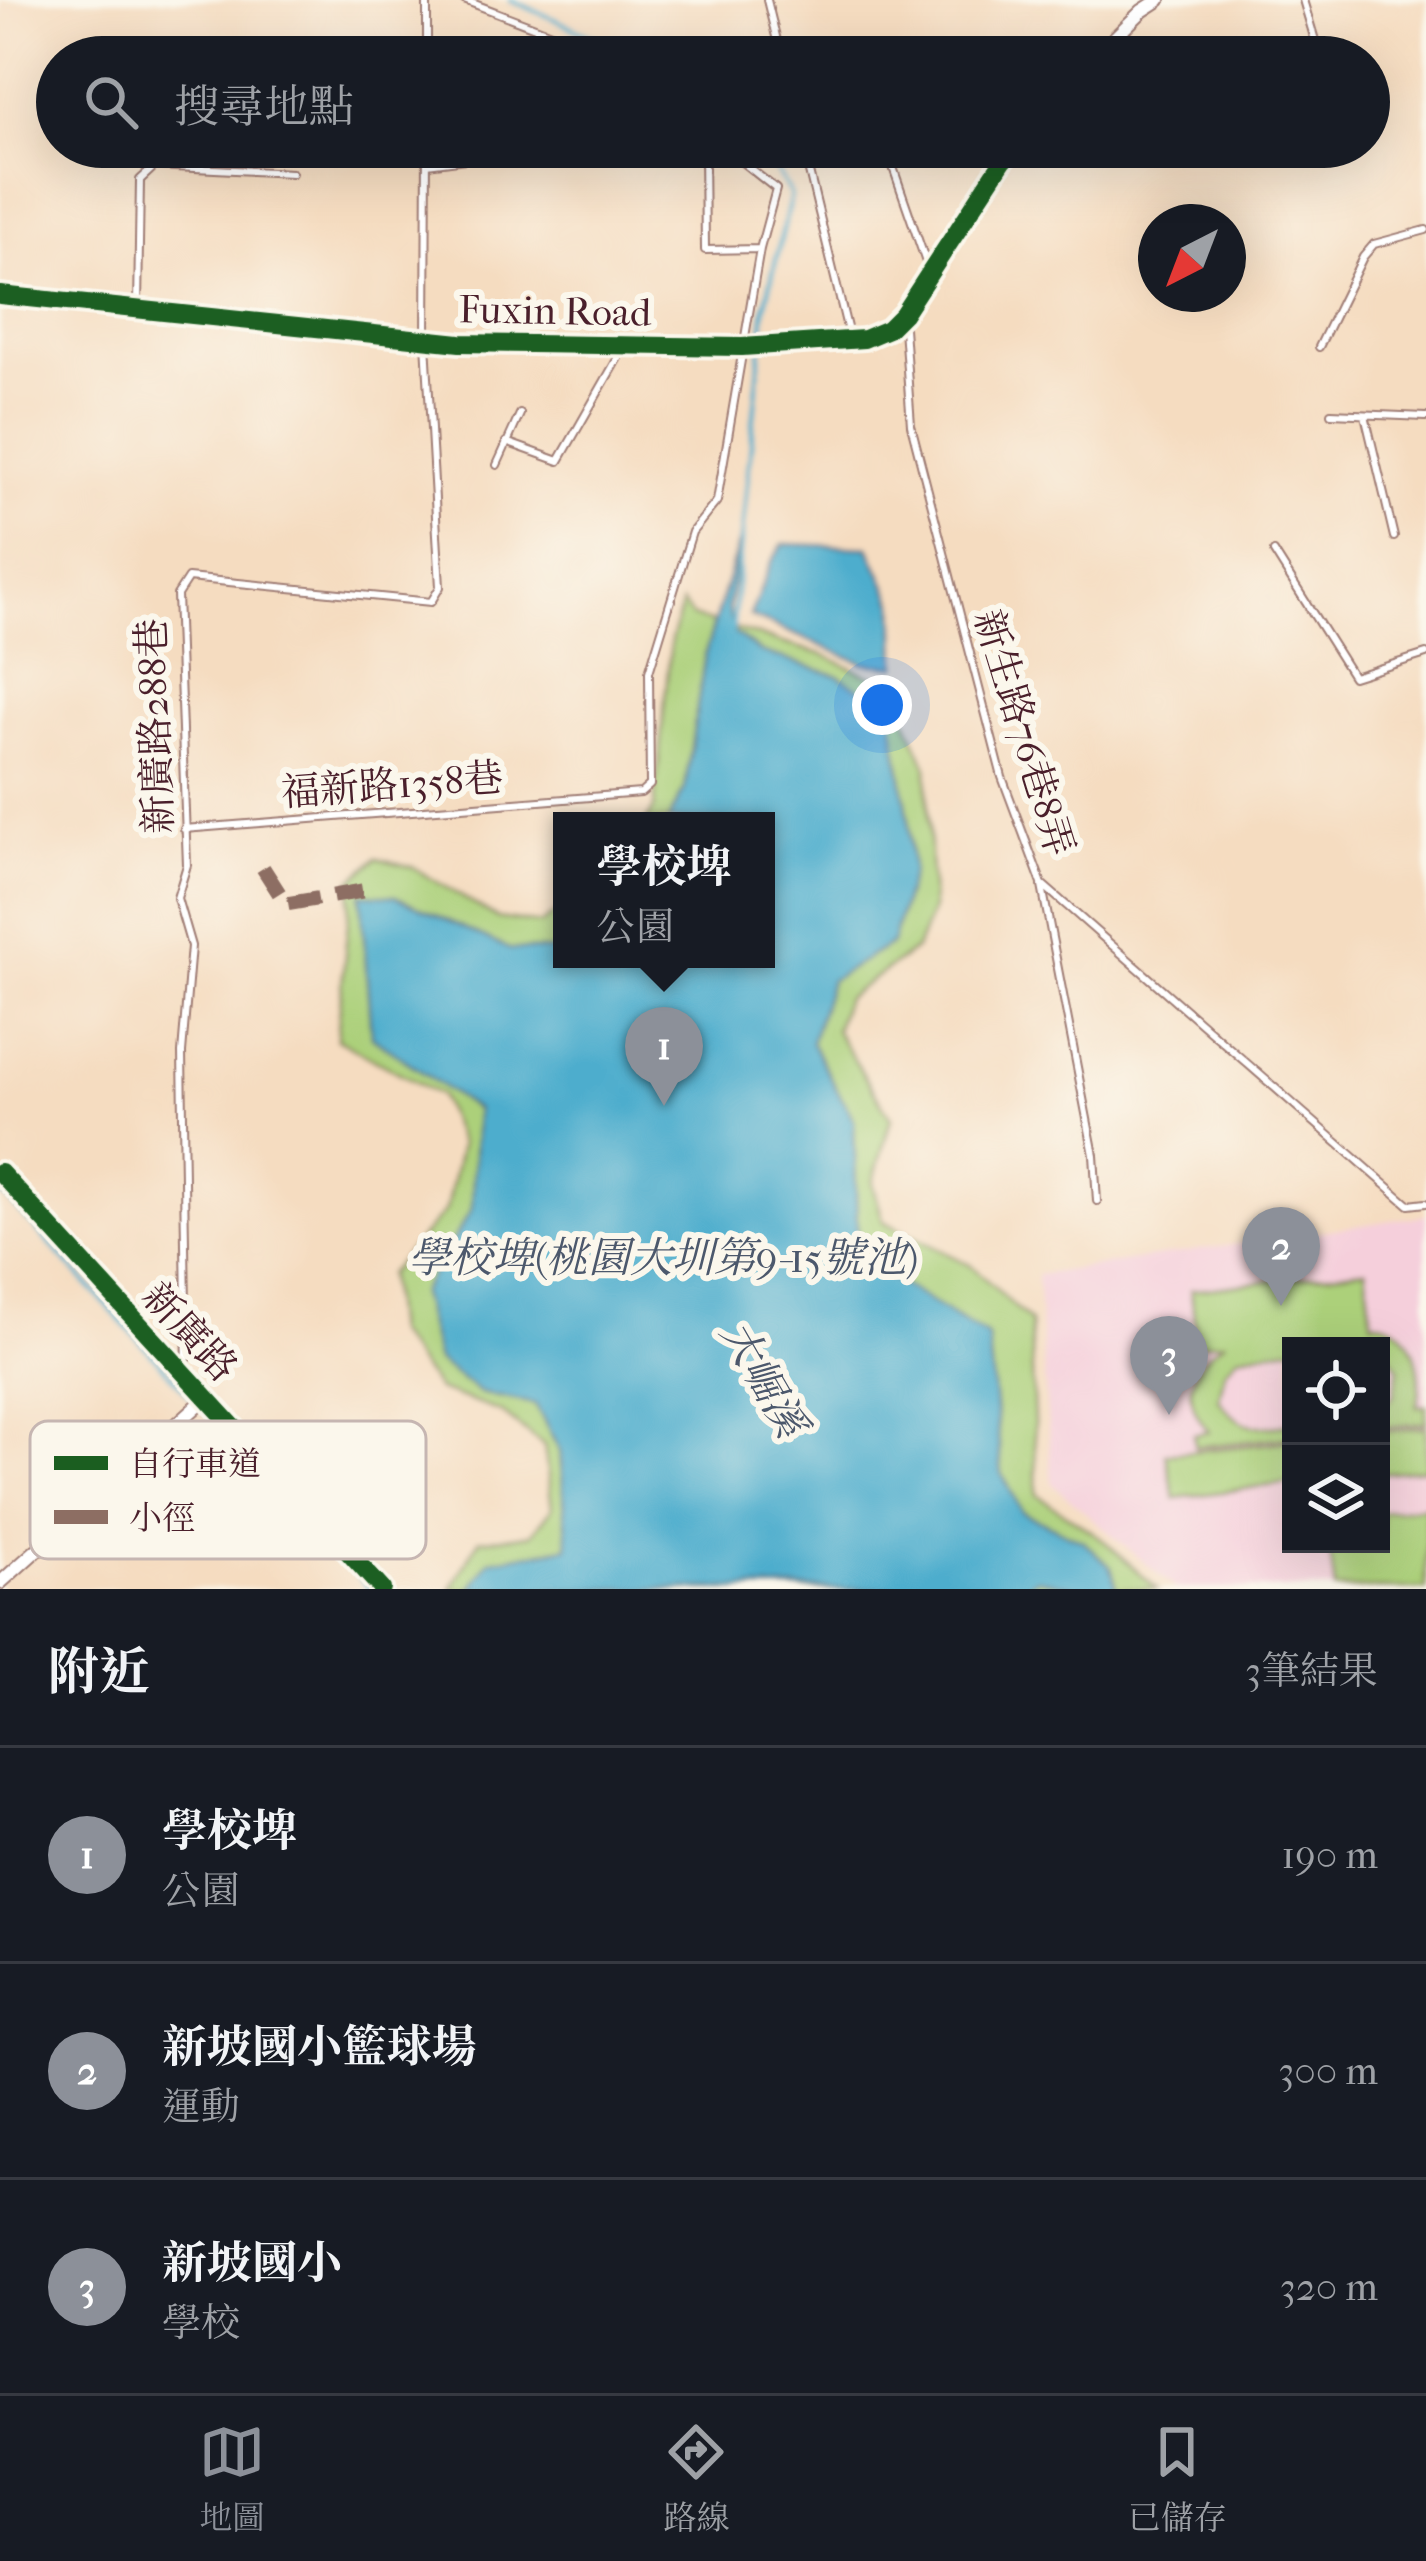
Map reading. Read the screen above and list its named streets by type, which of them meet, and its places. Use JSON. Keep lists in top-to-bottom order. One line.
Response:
{"streets":{"street":["Fuxin Road","新廣路"],"lane":["新廣路288巷","新生路76巷8弄","福新路1358巷"]},"crossings":[["Fuxin Road","新廣路288巷"],["Fuxin Road","新生路76巷8弄"],["Fuxin Road","福新路1358巷"],["新廣路288巷","福新路1358巷"],["新廣路288巷","新廣路"]],"water":["學校埤(桃園大圳第9-15號池)","大崛溪"],"legend":["自行車道","小徑"],"north":"bottom left","page":{"search":"搜尋地點","popup":["學校埤","公園"],"pins":["1","2","3"],"heading":["附近","3筆結果"],"list":[{"mark":"1","name":"學校埤","note":"公園","value":"190 m"},{"mark":"2","name":"新坡國小籃球場","note":"運動","value":"300 m"},{"mark":"3","name":"新坡國小","note":"學校","value":"320 m"}],"nav":["地圖","路線","已儲存"]}}
